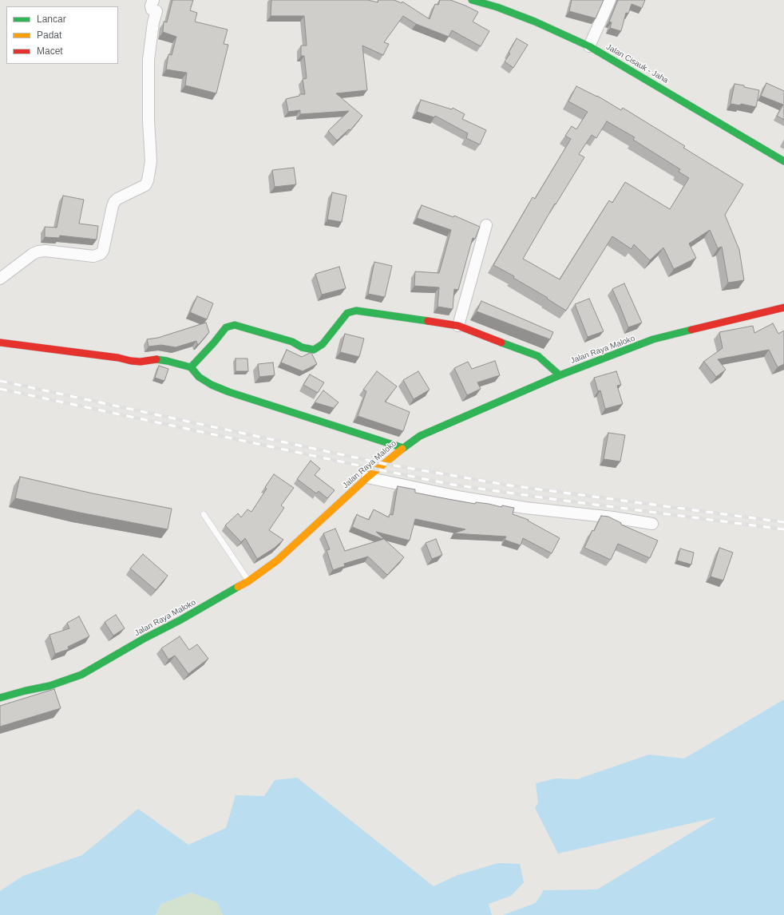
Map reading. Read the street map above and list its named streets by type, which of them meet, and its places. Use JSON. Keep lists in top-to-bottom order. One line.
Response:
{"streets":{"street":["Jalan Cisauk - Jaha","Jalan Raya Maloko"]},"legend":["Lancar","Padat","Macet"]}
